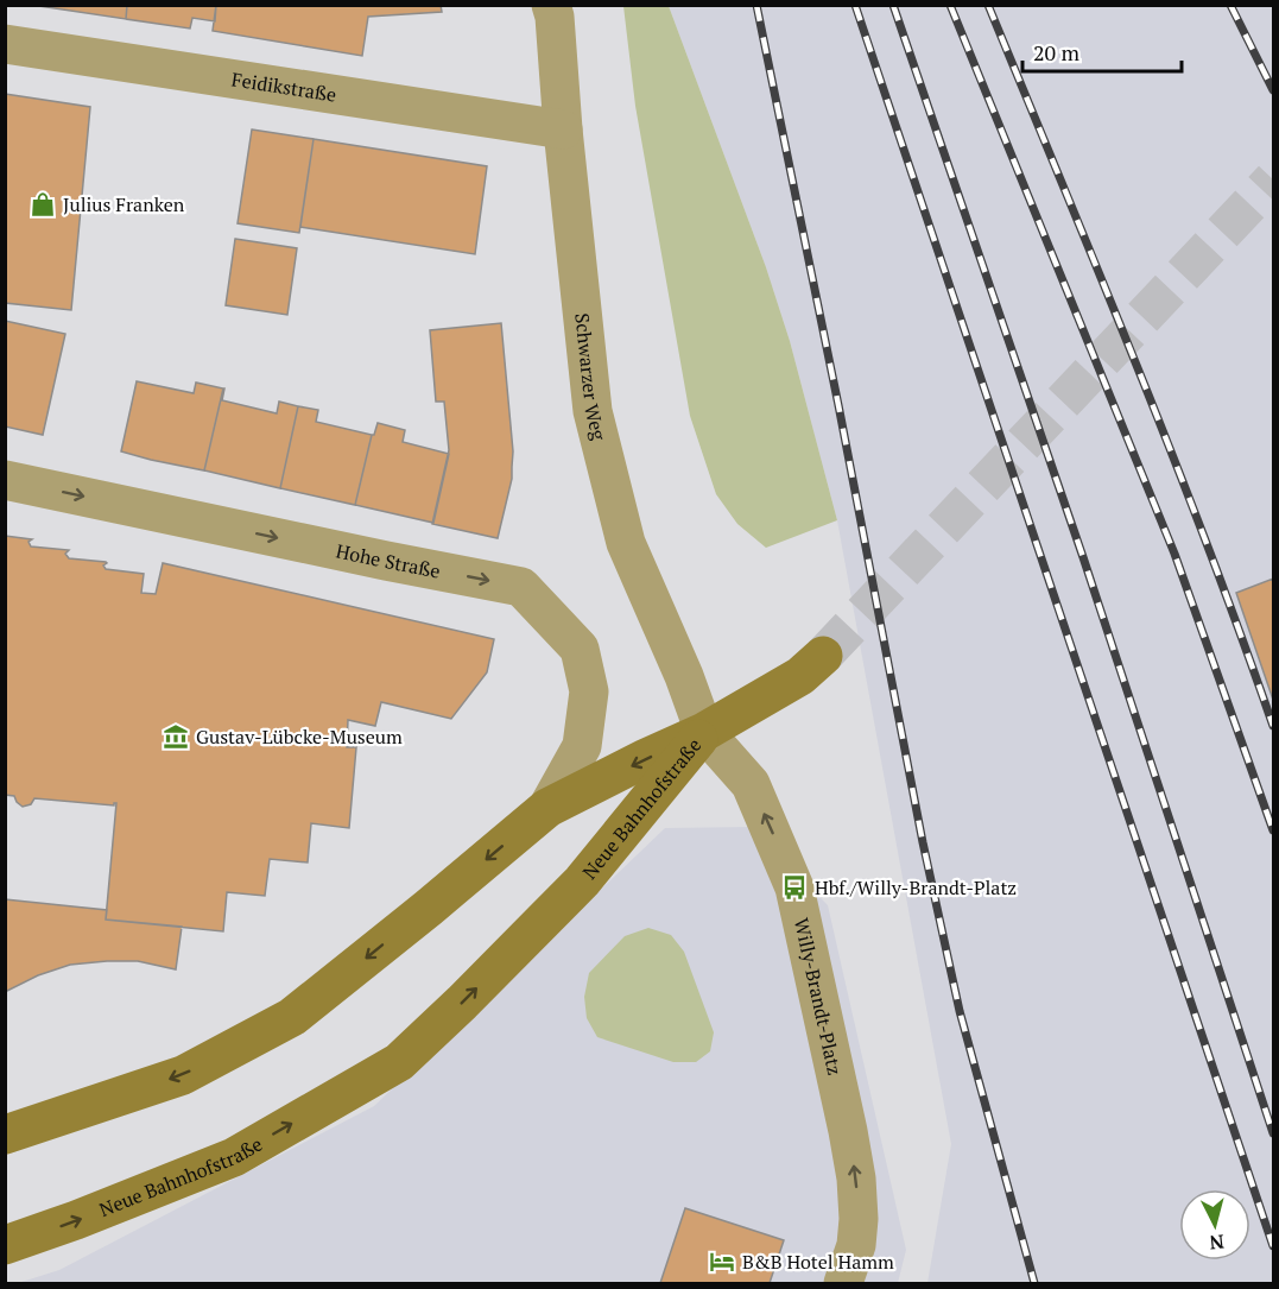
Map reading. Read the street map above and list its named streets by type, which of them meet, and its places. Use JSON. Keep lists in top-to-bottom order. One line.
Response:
{"streets":{"main road":["Neue Bahnhofstraße"],"street":["Feidikstraße","Schwarzer Weg","Hohe Straße","Willy-Brandt-Platz"]},"crossings":[["Feidikstraße","Schwarzer Weg"],["Schwarzer Weg","Neue Bahnhofstraße"],["Schwarzer Weg","Willy-Brandt-Platz"],["Hohe Straße","Neue Bahnhofstraße"],["Neue Bahnhofstraße","Willy-Brandt-Platz"]],"one_way":["Hohe Straße","Willy-Brandt-Platz"],"places":{"shop":["Julius Franken"],"museum":["Gustav-Lübcke-Museum"],"bus stop":["Hbf./Willy-Brandt-Platz"],"hotel":["B&B Hotel Hamm"]},"scale_bar":"20 m","north":"bottom"}
